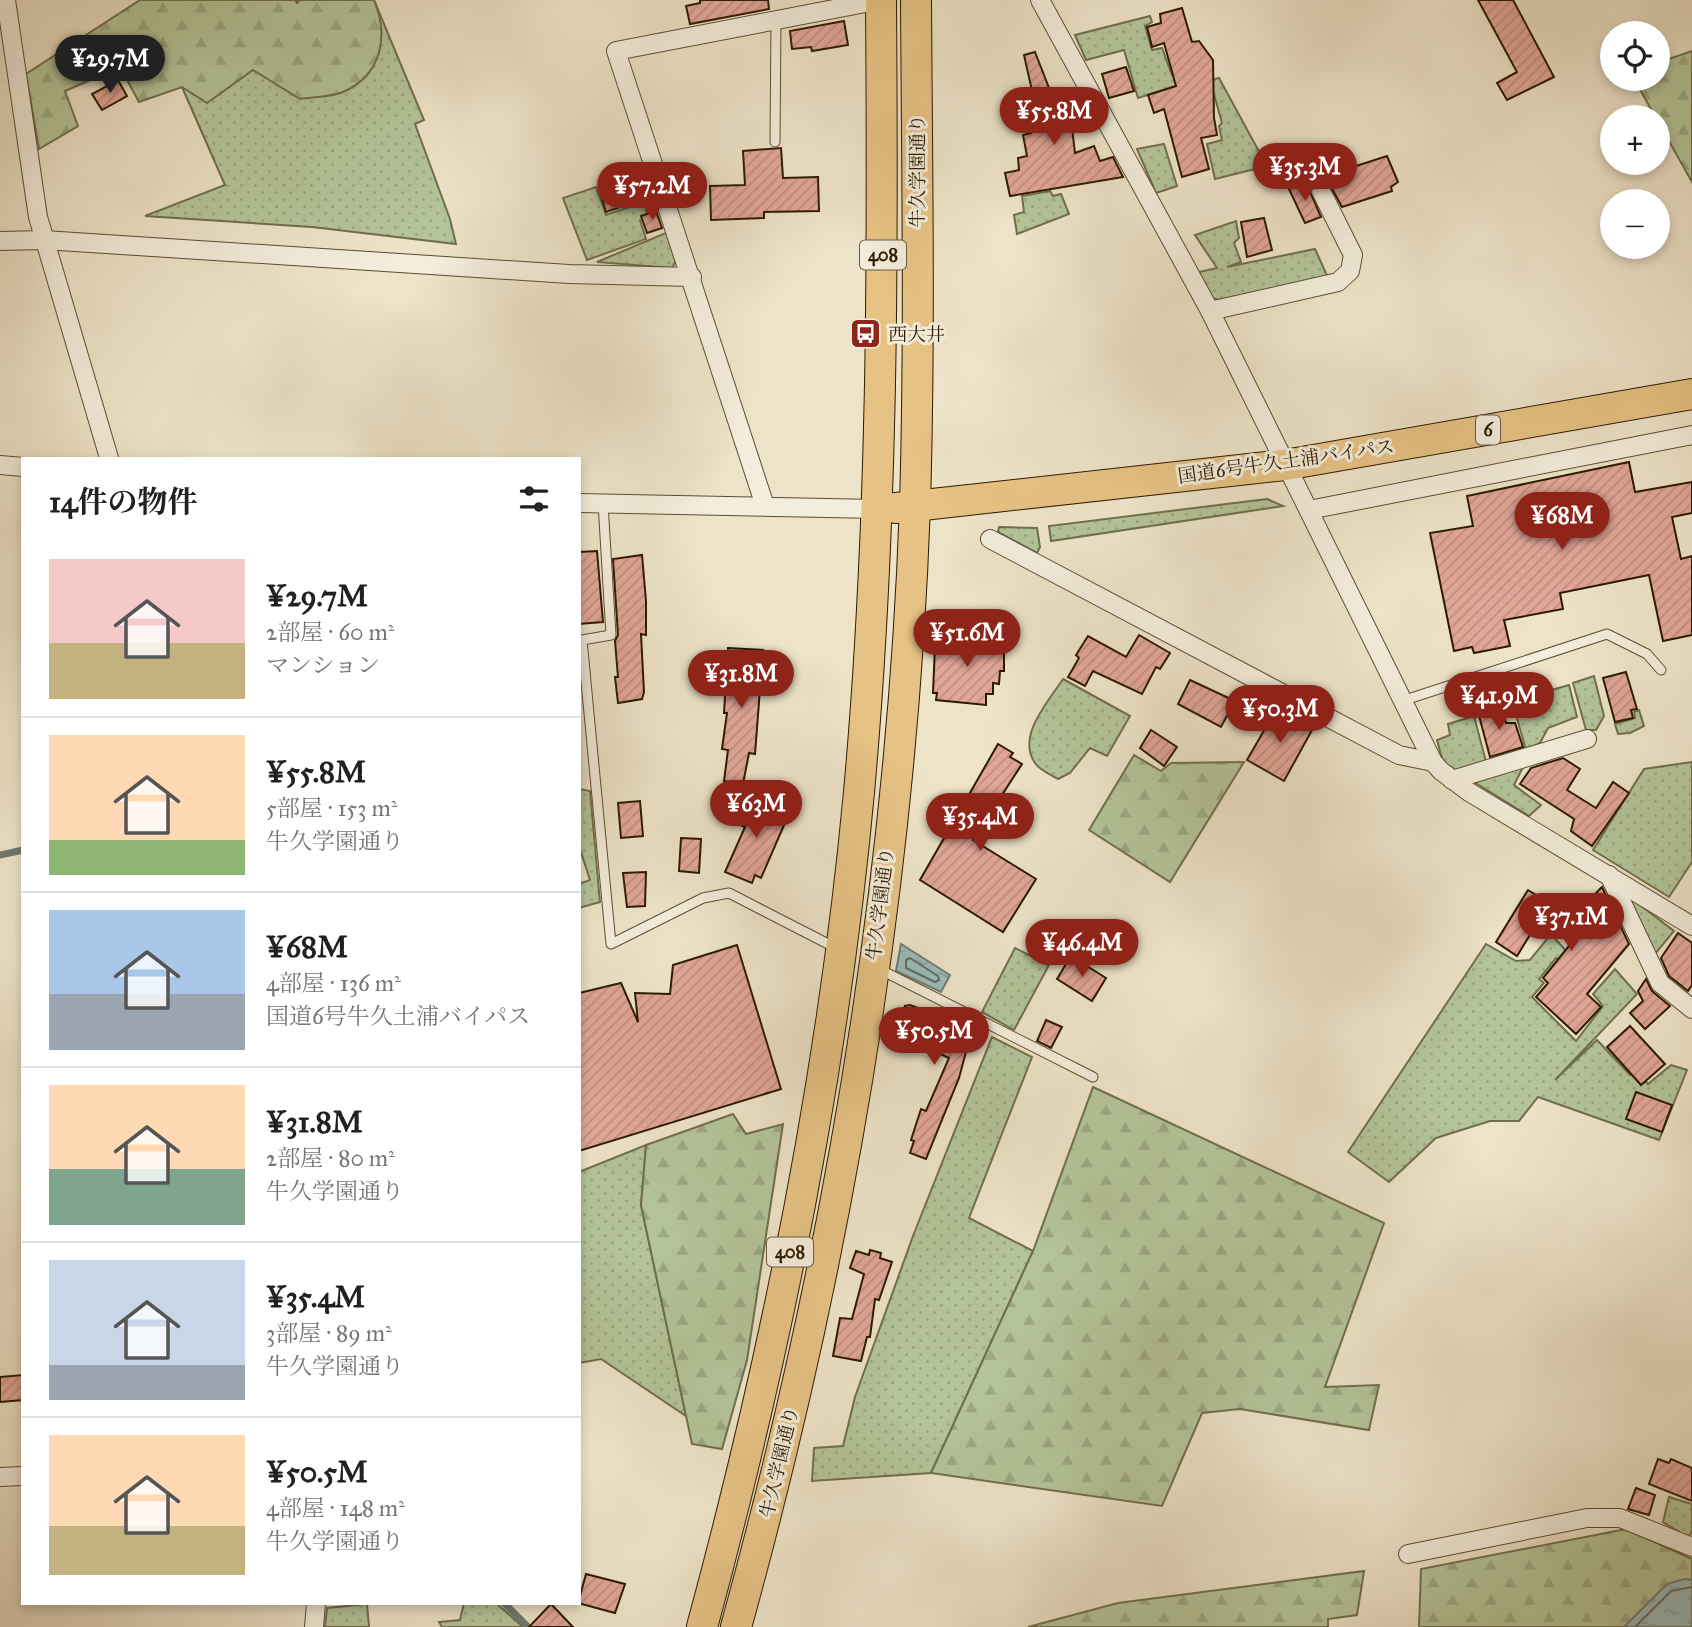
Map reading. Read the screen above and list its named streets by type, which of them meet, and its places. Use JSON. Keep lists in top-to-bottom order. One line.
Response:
{"streets":{"highway":["牛久学園通り","408","6","国道6号牛久土浦バイパス"]},"crossings":[["牛久学園通り","国道6号牛久土浦バイパス"]],"places":{"bus stop":["西大井"]},"page":{"map_buttons":["+","−"],"price":["¥29.7M","¥55.8M","¥35.3M","¥57.2M","¥68M","¥51.6M","¥31.8M","¥41.9M","¥50.3M","¥63M","¥35.4M","¥37.1M","¥46.4M","¥50.5M"],"heading":"14件の物件","list":[{"name":"¥29.7M","note":"2部屋 · 60 m² · マンション"},{"name":"¥55.8M","note":"5部屋 · 153 m² · 牛久学園通り"},{"name":"¥68M","note":"4部屋 · 136 m² · 国道6号牛久土浦バイパス"},{"name":"¥31.8M","note":"2部屋 · 80 m² · 牛久学園通り"},{"name":"¥35.4M","note":"3部屋 · 89 m² · 牛久学園通り"},{"name":"¥50.5M","note":"4部屋 · 148 m² · 牛久学園通り"}]}}
